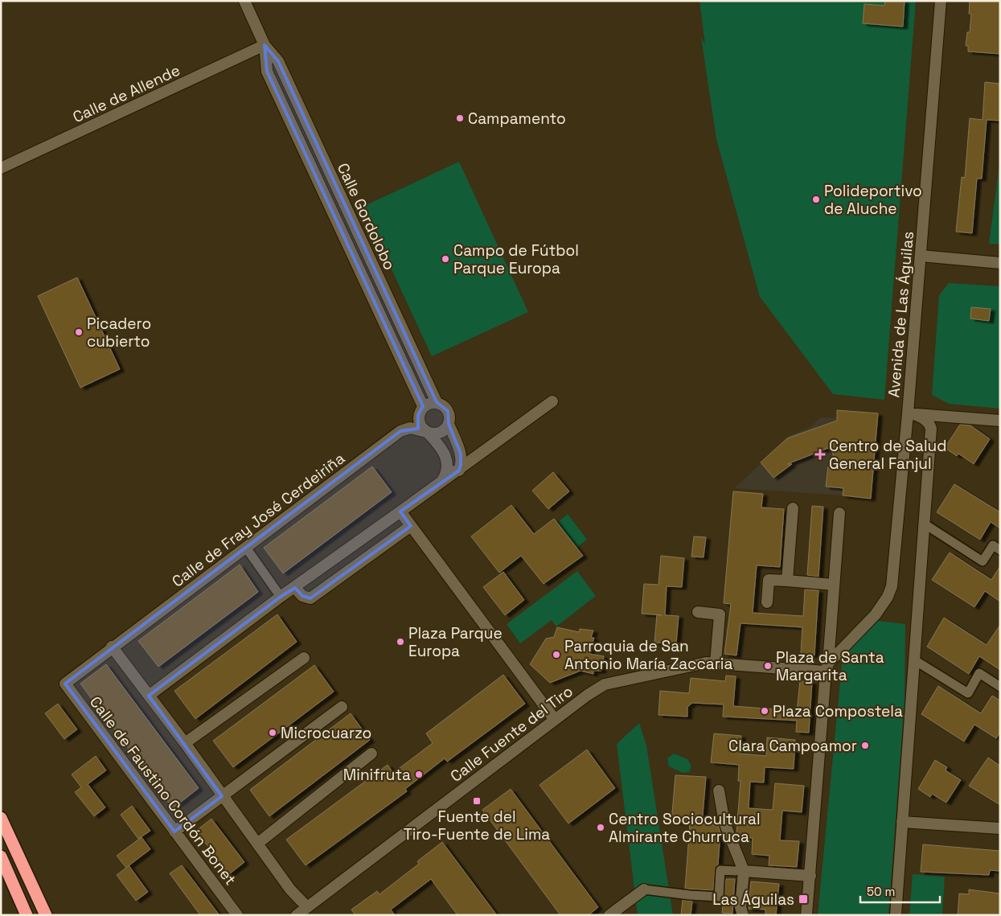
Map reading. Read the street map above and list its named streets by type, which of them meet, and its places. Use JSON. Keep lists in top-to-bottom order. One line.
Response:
{"streets":{"street":["Calle de Allende","Calle Gordolobo","Avenida de Las Águilas","Calle de Fray José Cerdeiriña","Calle Fuente del Tiro","Calle de Faustino Cordón Bonet"]},"crossings":[["Calle de Allende","Calle Gordolobo"],["Calle Gordolobo","Calle de Fray José Cerdeiriña"],["Avenida de Las Águilas","Calle Fuente del Tiro"],["Calle de Fray José Cerdeiriña","Calle de Faustino Cordón Bonet"]],"places":{"other":["Campamento","Polideportivo de Aluche","Campo de Fútbol Parque Europa","Picadero cubierto","Plaza Parque Europa","Parroquia de San Antonio María Zaccaria","Plaza de Santa Margarita","Plaza Compostela","Microcuarzo","Clara Campoamor","Minifruta","Centro Sociocultural Almirante Churruca"],"health":["Centro de Salud General Fanjul"],"transit":["Fuente del Tiro-Fuente de Lima","Las Águilas"]},"scale_bar":"50 m"}
